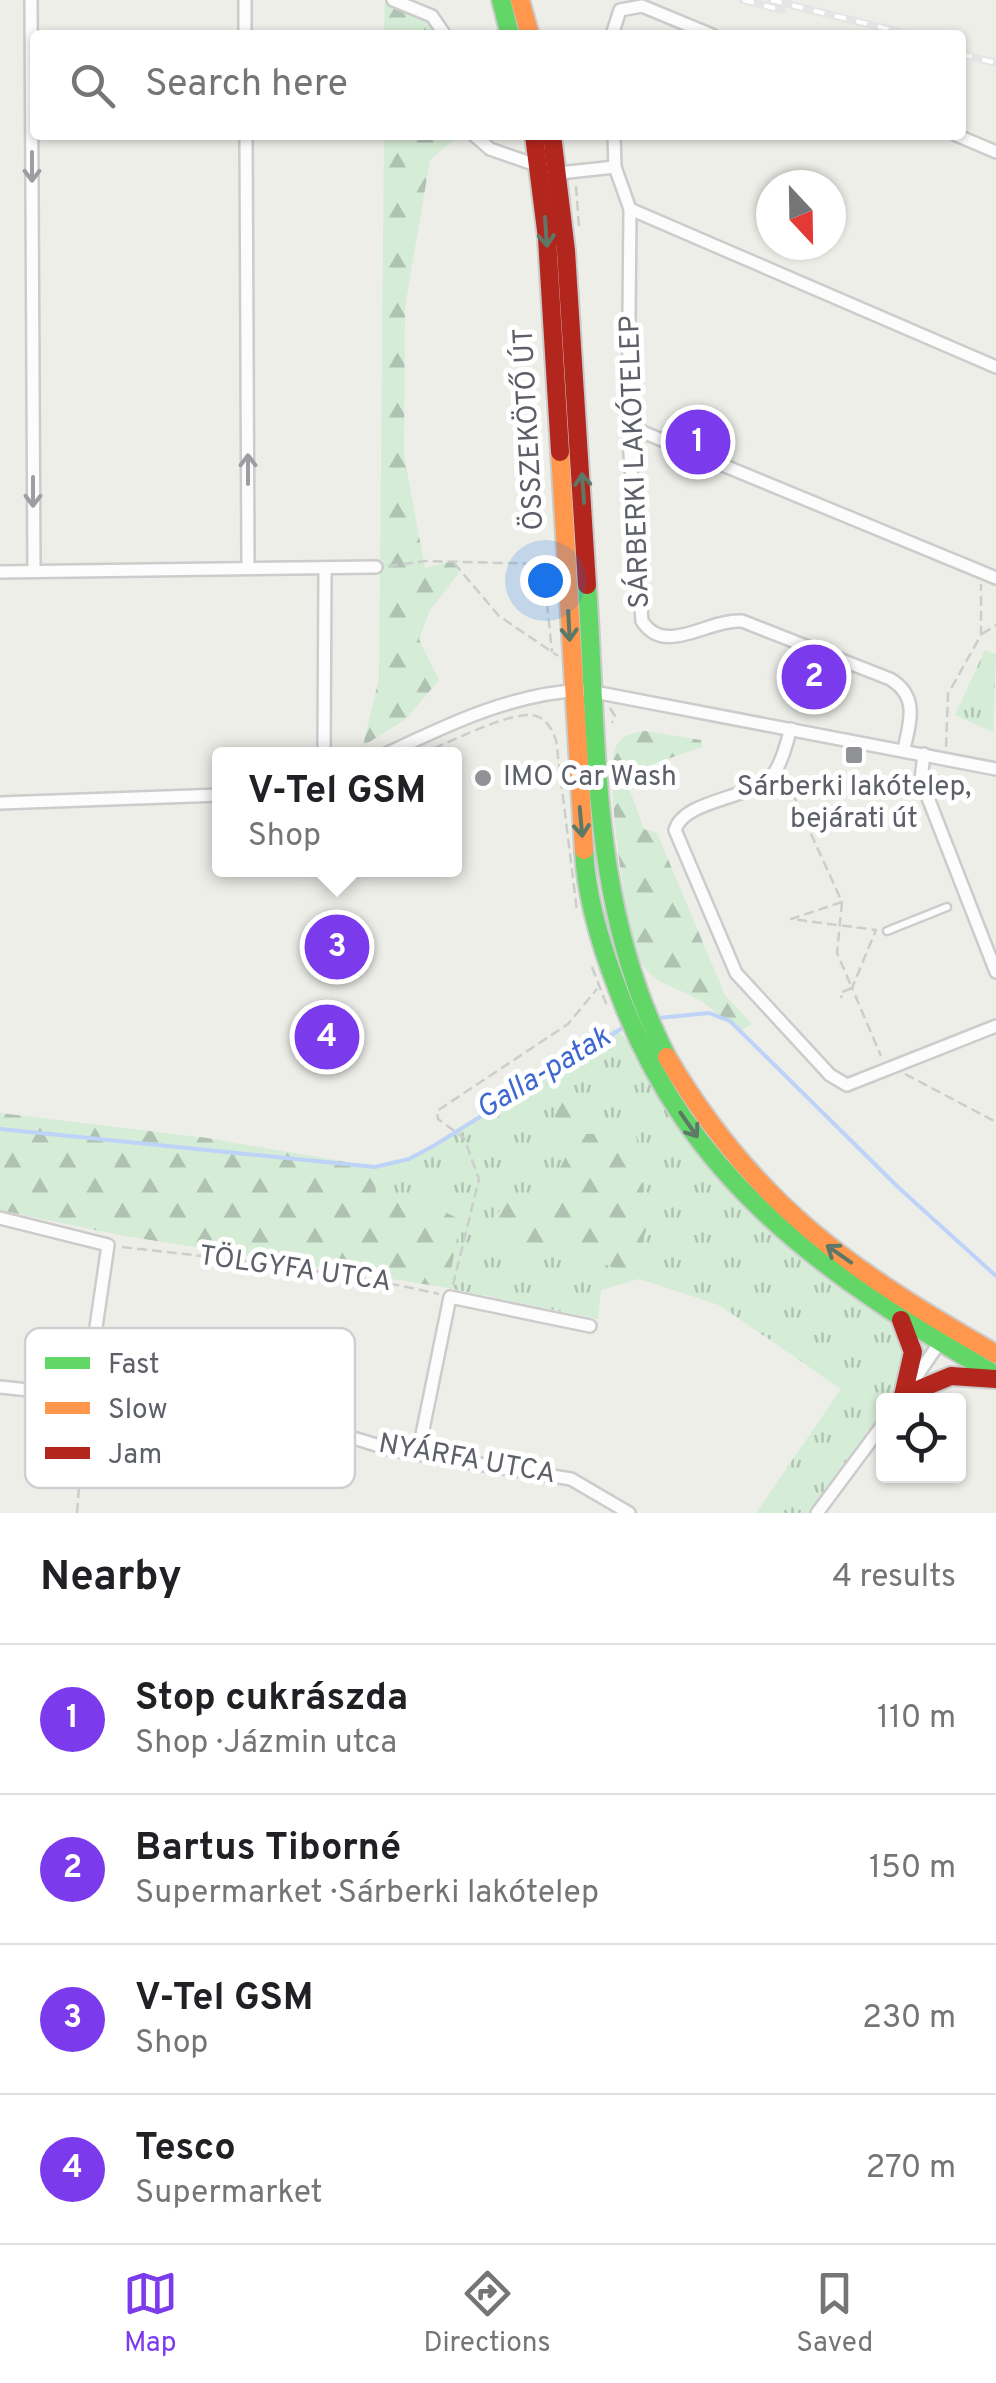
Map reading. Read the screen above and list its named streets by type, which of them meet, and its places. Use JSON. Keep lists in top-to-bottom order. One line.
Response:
{"streets":{"street":["ÖSSZEKÖTŐ ÚT","SÁRBERKI LAKÓTELEP","NYÁRFA UTCA"],"path":["TÖLGYFA UTCA"]},"water":["Galla-patak"],"places":{"transit":["Sárberki lakótelep, bejárati út"],"other":["IMO Car Wash"]},"legend":["Fast","Slow","Jam"],"north":"bottom","page":{"search":"Search here","pins":["1","2","3","4"],"popup":["V-Tel GSM","Shop"],"heading":["Nearby","4 results"],"list":[{"mark":"1","name":"Stop cukrászda","note":"Shop · Jázmin utca","value":"110 m"},{"mark":"2","name":"Bartus Tiborné","note":"Supermarket · Sárberki lakótelep","value":"150 m"},{"mark":"3","name":"V-Tel GSM","note":"Shop","value":"230 m"},{"mark":"4","name":"Tesco","note":"Supermarket","value":"270 m"}],"nav":["Map","Directions","Saved"]}}
